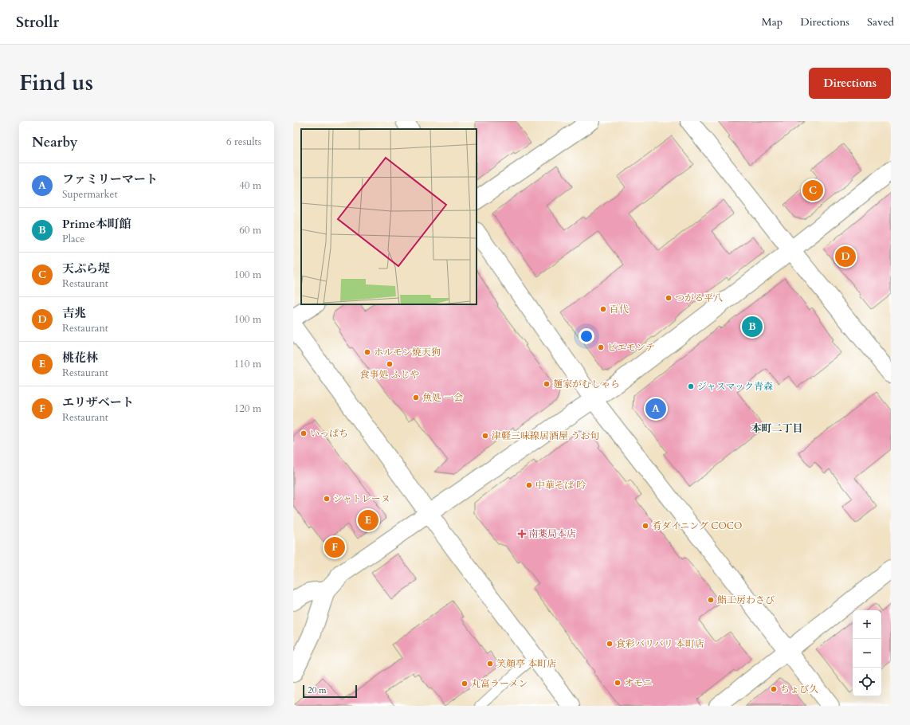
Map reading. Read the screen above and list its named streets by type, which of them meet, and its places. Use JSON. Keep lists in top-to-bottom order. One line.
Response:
{"districts":["本町二丁目"],"places":{"other":["つがる平八","百代","ピエモンテ","ホルモン焼天狗","食事処 ふじや","麺家がむしゃら","ジャスマック青森","魚処 一会","いっぱち","津軽三味線居酒屋 うお旬","中華そば 吟","シャトレーヌ","肴ダイニング COCO","鮨工房わさび","食彩バリバリ 本町店","笑顔亭 本町店","オモニ","丸富ラーメン","ちょび久"],"health":["南薬局本店"]},"scale_bar":"20 m","page":{"header":"Strollr","nav":["Map","Directions","Saved"],"title":"Find us","buttons":"Directions","heading":["Nearby","6 results"],"list":[{"mark":"A","name":"ファミリーマート","note":"Supermarket","value":"40 m"},{"mark":"B","name":"Prime本町館","note":"Place","value":"60 m"},{"mark":"C","name":"天ぷら堤","note":"Restaurant","value":"100 m"},{"mark":"D","name":"吉兆","note":"Restaurant","value":"100 m"},{"mark":"E","name":"桃花林","note":"Restaurant","value":"110 m"},{"mark":"F","name":"エリザベート","note":"Restaurant","value":"120 m"}],"pins":["C","D","B","A","E","F"],"map_buttons":["+","−"],"scale":"20 m"}}
